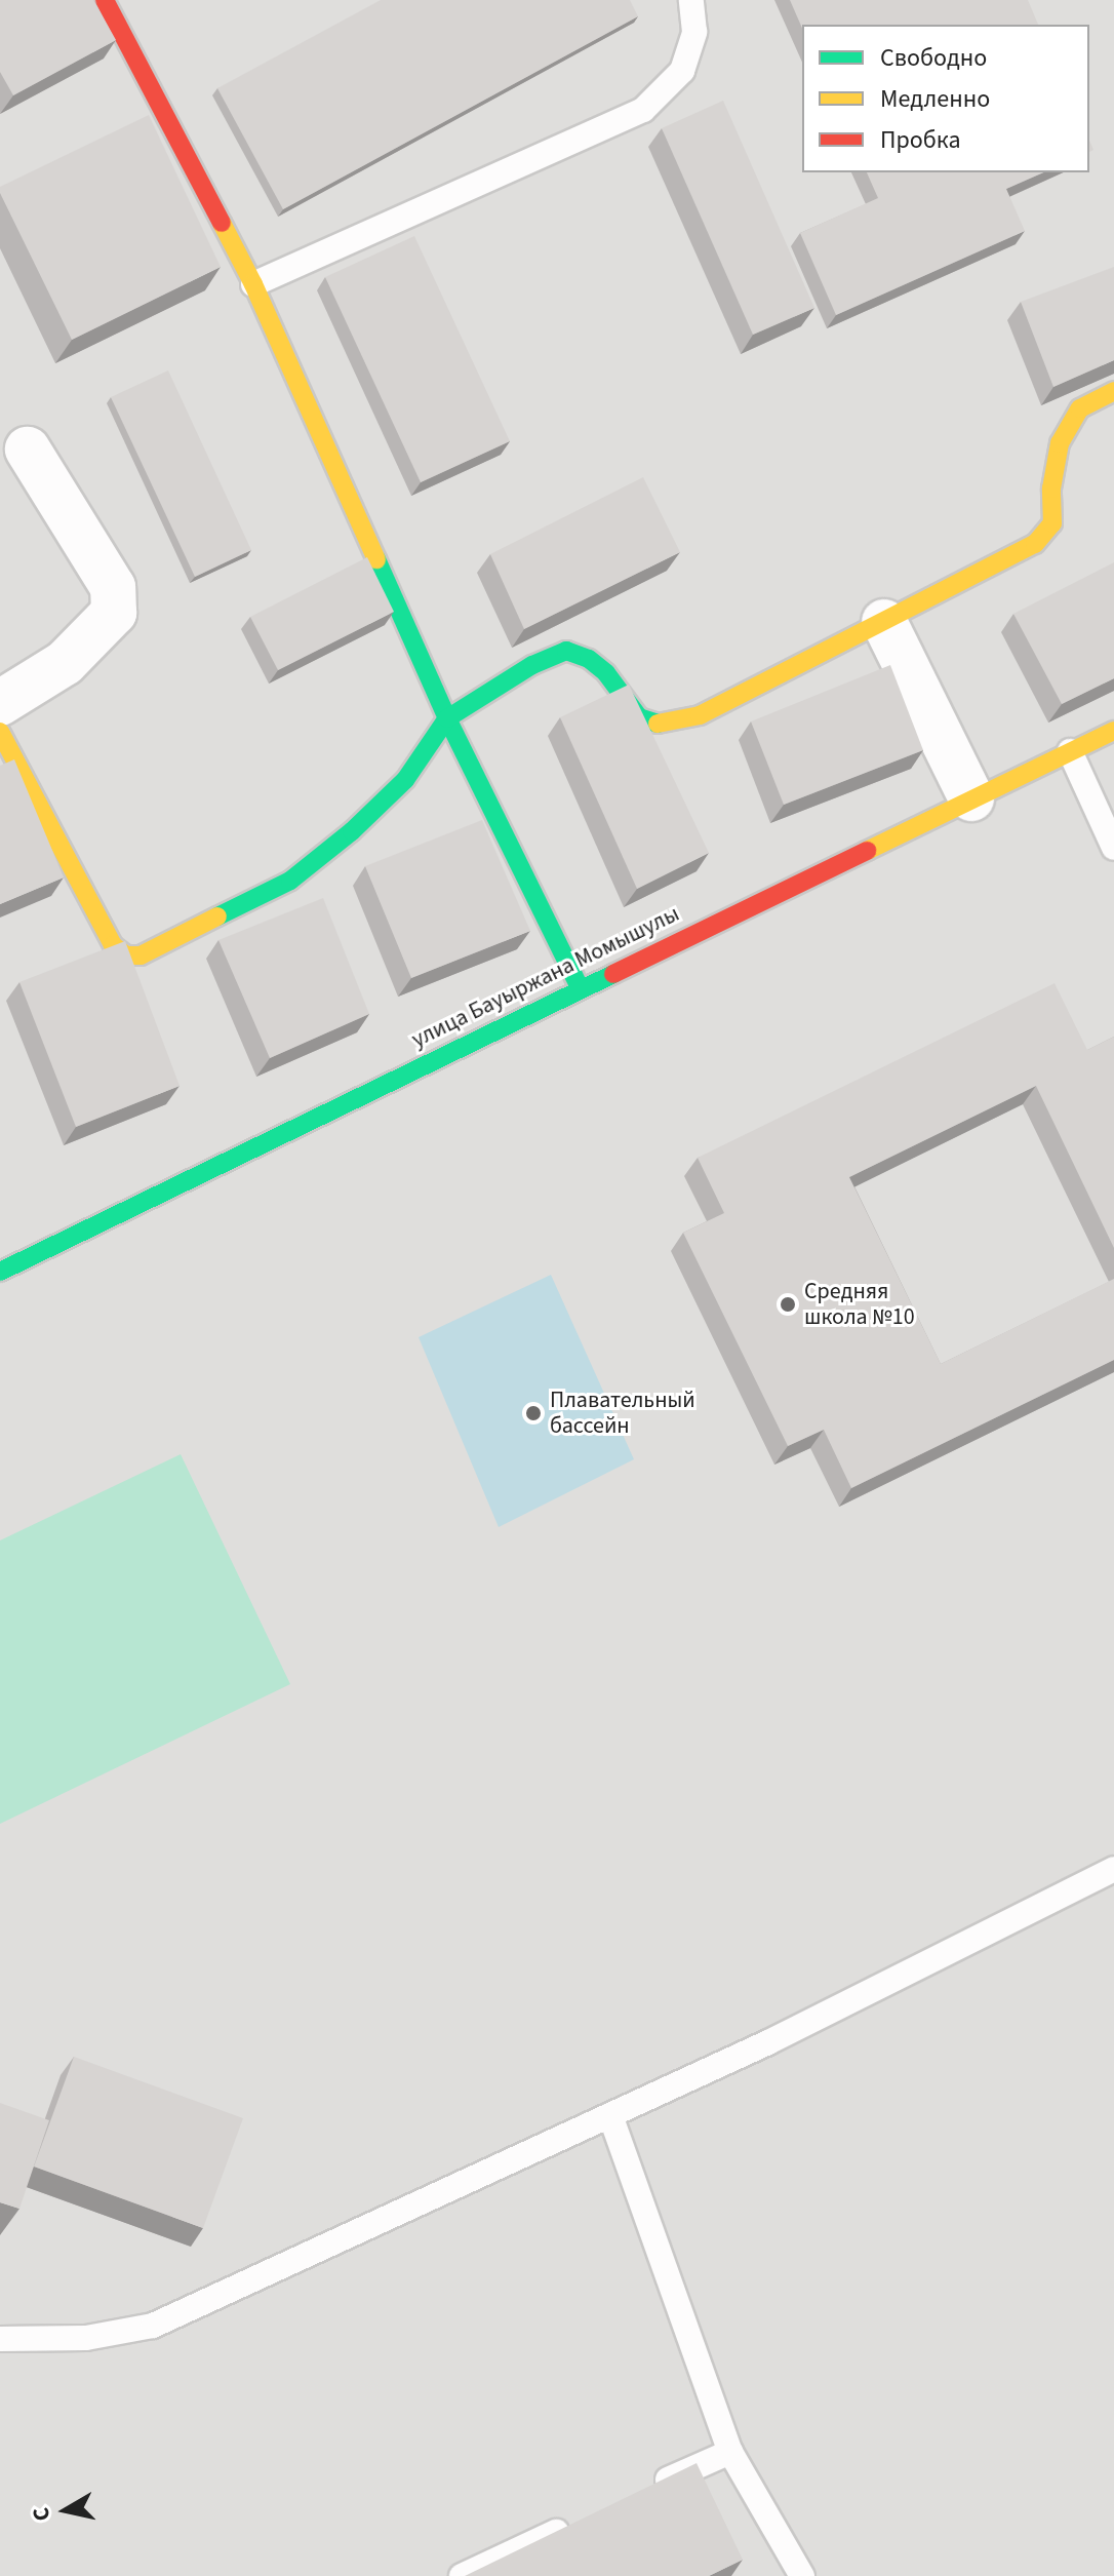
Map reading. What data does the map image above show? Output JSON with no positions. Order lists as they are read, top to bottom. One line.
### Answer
{"streets":{"street":["улица Бауыржана Момышулы"]},"places":["Средняя школа №10","Плавательный бассейн"],"legend":["Свободно","Медленно","Пробка"],"north":"left"}
